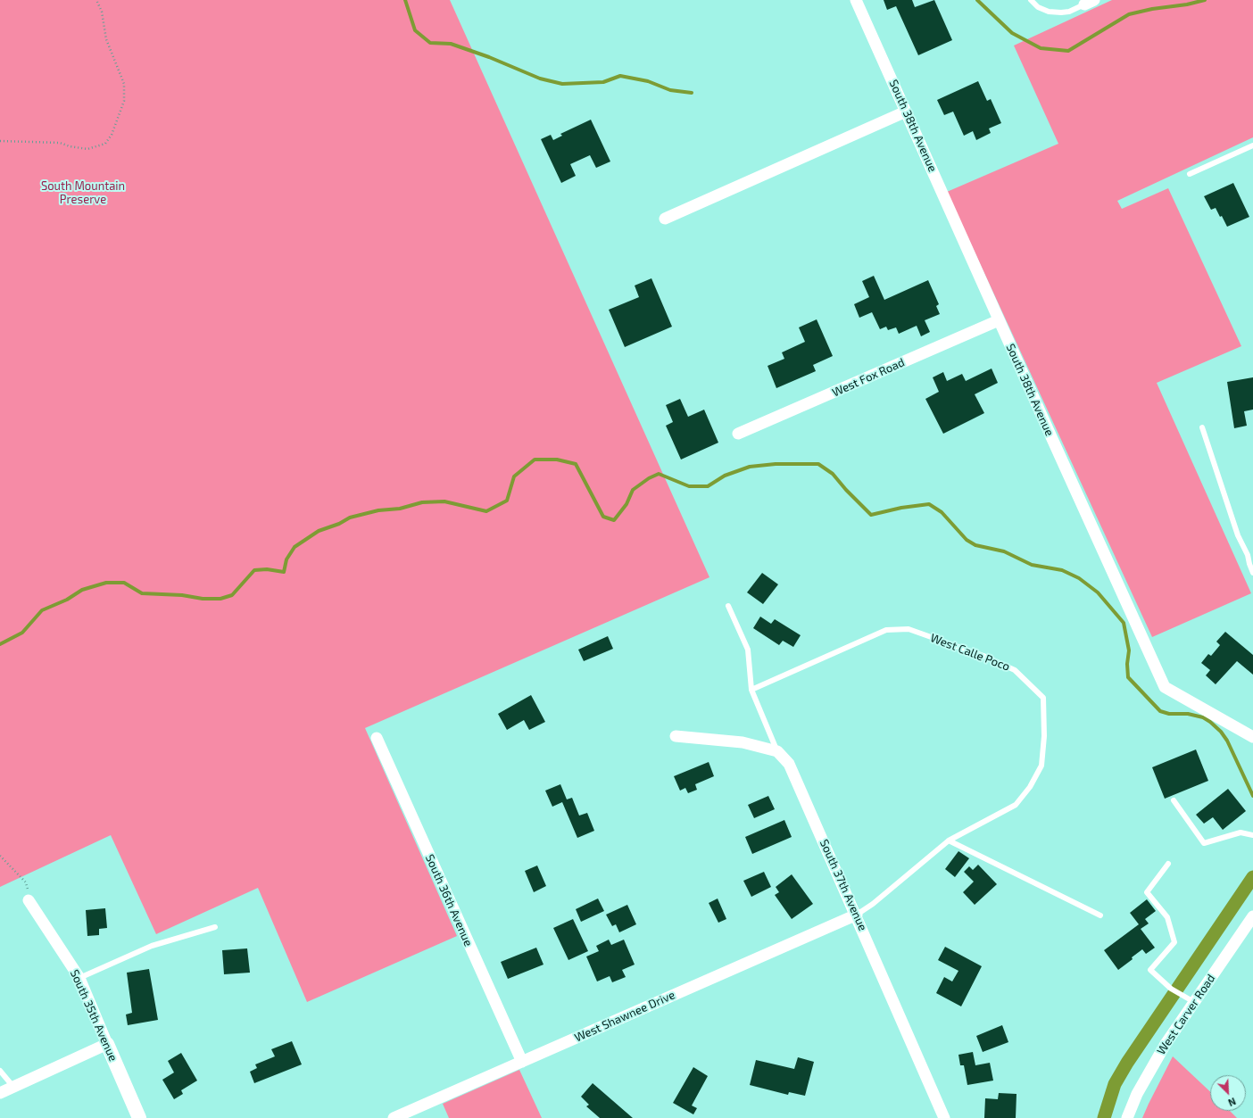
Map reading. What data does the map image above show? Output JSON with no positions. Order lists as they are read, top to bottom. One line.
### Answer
{"streets":{"street":["South 38th Avenue","West Fox Road","South 37th Avenue","South 36th Avenue","West Carver Road","South 35th Avenue","West Shawnee Drive"],"lane":["West Calle Poco"]},"crossings":[["South 38th Avenue","West Fox Road"],["West Calle Poco","South 37th Avenue"],["West Calle Poco","West Shawnee Drive"],["South 37th Avenue","West Shawnee Drive"],["South 36th Avenue","West Shawnee Drive"]],"parks":["South Mountain Preserve"],"north":"bottom right"}
